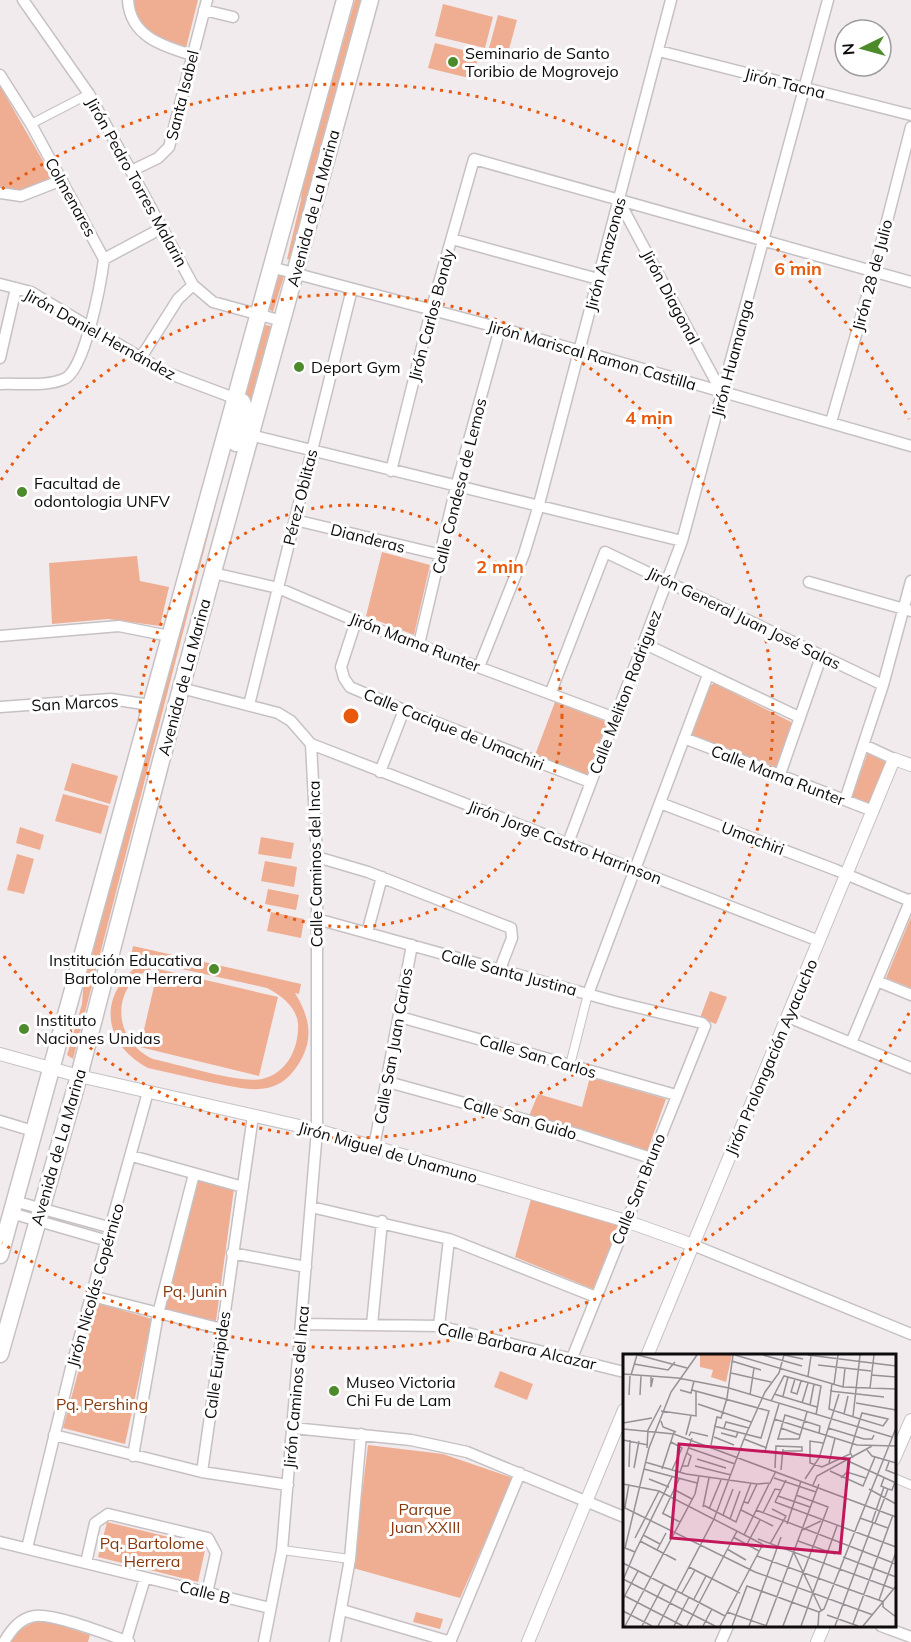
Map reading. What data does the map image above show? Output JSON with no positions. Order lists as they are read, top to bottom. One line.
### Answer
{"streets":{"main road":["Avenida de La Marina"],"street":["Jirón Tacna","Santa Isabel","Jirón Pedro Torres Malarin","Colmenares","Jirón Amazonas","Jirón 28 de Julio","Jirón Diagonal","Jirón Carlos Bondy","Jirón Daniel Hernández","Jirón Mariscal Ramon Castilla","Jirón Huamanga","Calle Condesa de Lemos","Pérez Oblitas","Dianderas","Jirón General Juan José Salas","Jirón Mama Runter","Calle Meliton Rodriguez","San Marcos","Calle Cacique de Umachiri","Calle Mama Runter","Umachiri","Jirón Jorge Castro Harrinson","Calle Caminos del Inca","Calle Santa Justina","Calle San Juan Carlos","Calle San Carlos","Jirón Prolongación Ayacucho","Calle San Guido","Jirón Miguel de Unamuno","Calle San Bruno","Jirón Nicolás Copérnico","Calle Barbara Alcazar","Calle Euripides","Jirón Caminos del Inca","Calle B"]},"crossings":[["Jirón Tacna","Jirón Amazonas"],["Jirón Tacna","Jirón Huamanga"],["Santa Isabel","Jirón Pedro Torres Malarin"],["Jirón Pedro Torres Malarin","Avenida de La Marina"],["Avenida de La Marina","Jirón Daniel Hernández"],["Avenida de La Marina","Jirón Mariscal Ramon Castilla"],["Avenida de La Marina","Jirón Mama Runter"],["Avenida de La Marina","San Marcos"],["Avenida de La Marina","Jirón Miguel de Unamuno"],["Jirón Amazonas","Jirón Diagonal"],["Jirón Amazonas","Jirón Carlos Bondy"],["Jirón Amazonas","Jirón Mariscal Ramon Castilla"],["Jirón Amazonas","Jirón Mama Runter"],["Jirón 28 de Julio","Jirón Mariscal Ramon Castilla"],["Jirón Diagonal","Jirón Carlos Bondy"],["Jirón Diagonal","Jirón Mariscal Ramon Castilla"],["Jirón Diagonal","Jirón Huamanga"],["Jirón Carlos Bondy","Jirón Mariscal Ramon Castilla"],["Jirón Mariscal Ramon Castilla","Jirón Huamanga"],["Jirón Mariscal Ramon Castilla","Calle Condesa de Lemos"],["Jirón Mariscal Ramon Castilla","Pérez Oblitas"],["Jirón Huamanga","Calle Meliton Rodriguez"],["Calle Condesa de Lemos","Dianderas"],["Calle Condesa de Lemos","Jirón Mama Runter"],["Pérez Oblitas","Dianderas"],["Pérez Oblitas","Jirón Mama Runter"],["Jirón General Juan José Salas","Jirón Mama Runter"],["Jirón General Juan José Salas","Calle Meliton Rodriguez"],["Jirón Mama Runter","Calle Meliton Rodriguez"],["Jirón Mama Runter","Calle Cacique de Umachiri"],["Calle Meliton Rodriguez","Calle Cacique de Umachiri"],["Calle Meliton Rodriguez","Jirón Jorge Castro Harrinson"],["Calle Mama Runter","Jirón Prolongación Ayacucho"],["Umachiri","Jirón Prolongación Ayacucho"],["Jirón Jorge Castro Harrinson","Calle Caminos del Inca"],["Jirón Jorge Castro Harrinson","Jirón Prolongación Ayacucho"],["Calle Caminos del Inca","Calle Santa Justina"],["Calle Caminos del Inca","Jirón Miguel de Unamuno"],["Calle Caminos del Inca","Jirón Caminos del Inca"],["Calle Santa Justina","Calle San Juan Carlos"],["Calle Santa Justina","Calle San Bruno"],["Calle San Juan Carlos","Calle San Carlos"],["Calle San Juan Carlos","Calle San Guido"],["Calle San Juan Carlos","Jirón Miguel de Unamuno"],["Calle San Carlos","Calle San Bruno"],["Jirón Prolongación Ayacucho","Jirón Miguel de Unamuno"],["Calle San Guido","Calle San Bruno"],["Jirón Miguel de Unamuno","Calle San Bruno"],["Jirón Miguel de Unamuno","Jirón Nicolás Copérnico"],["Jirón Miguel de Unamuno","Calle Euripides"],["Jirón Miguel de Unamuno","Jirón Caminos del Inca"],["Calle San Bruno","Calle Barbara Alcazar"],["Jirón Nicolás Copérnico","Calle B"],["Calle Barbara Alcazar","Jirón Caminos del Inca"],["Jirón Caminos del Inca","Calle B"]],"parks":["Pq. Junin","Pq. Pershing","Parque Juan XXIII","Pq. Bartolome Herrera"],"places":["Seminario de Santo Toribio de Mogrovejo","Deport Gym","Facultad de odontologia UNFV","Institución Educativa Bartolome Herrera","Instituto Naciones Unidas","Museo Victoria Chi Fu de Lam"],"north":"left","rings":["6 min","4 min","2 min"]}
